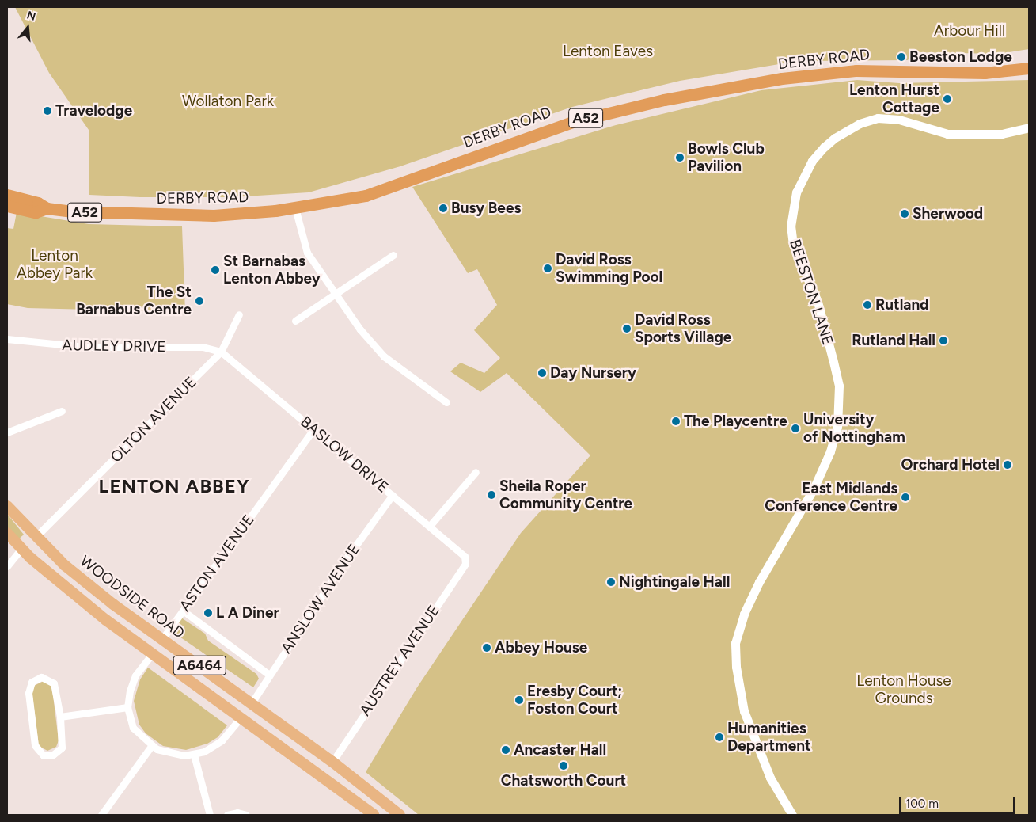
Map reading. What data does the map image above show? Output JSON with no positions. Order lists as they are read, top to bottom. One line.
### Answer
{"streets":{"highway":["DERBY ROAD","A52"],"main road":["WOODSIDE ROAD","A6464"],"street":["BEESTON LANE","AUDLEY DRIVE","OLTON AVENUE","BASLOW DRIVE","ASTON AVENUE","ANSLOW AVENUE","AUSTREY AVENUE"]},"crossings":[["AUDLEY DRIVE","OLTON AVENUE"],["AUDLEY DRIVE","BASLOW DRIVE"],["OLTON AVENUE","BASLOW DRIVE"],["OLTON AVENUE","WOODSIDE ROAD"],["BASLOW DRIVE","ASTON AVENUE"],["BASLOW DRIVE","ANSLOW AVENUE"],["BASLOW DRIVE","AUSTREY AVENUE"],["ASTON AVENUE","WOODSIDE ROAD"],["WOODSIDE ROAD","ANSLOW AVENUE"],["WOODSIDE ROAD","AUSTREY AVENUE"]],"districts":["LENTON ABBEY"],"parks":["Arbour Hill","Lenton Eaves","Wollaton Park","Lenton Abbey Park","Lenton House Grounds"],"places":["Beeston Lodge","Lenton Hurst Cottage","Travelodge","Bowls Club Pavilion","Busy Bees","Sherwood","David Ross Swimming Pool","St Barnabas Lenton Abbey","The St Barnabus Centre","Rutland","David Ross Sports Village","Rutland Hall","Day Nursery","The Playcentre","University of Nottingham","Orchard Hotel","Sheila Roper Community Centre","East Midlands Conference Centre","Nightingale Hall","L A Diner","Abbey House","Eresby Court; Foston Court","Humanities Department","Ancaster Hall","Chatsworth Court"],"scale_bar":"100 m","north":"top"}
